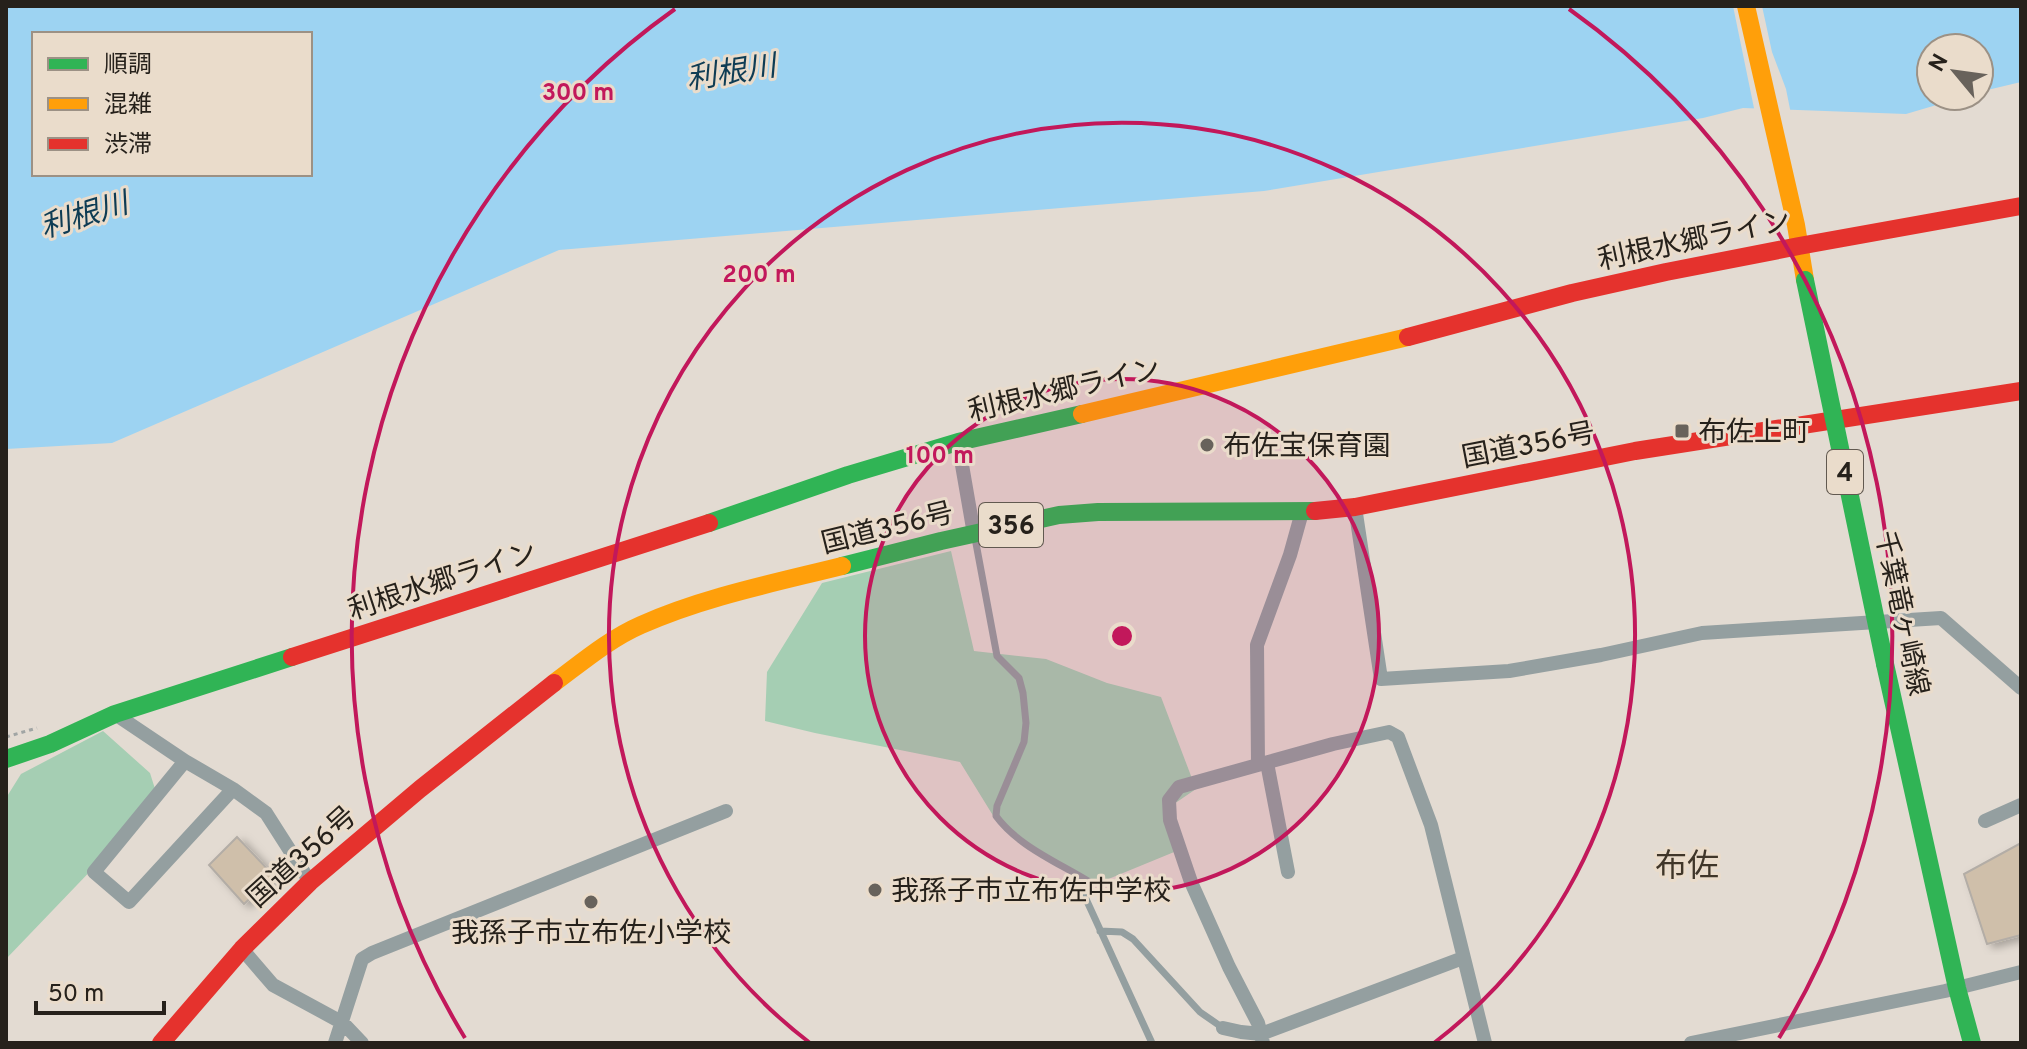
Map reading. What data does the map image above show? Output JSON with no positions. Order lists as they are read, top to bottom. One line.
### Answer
{"streets":{"main road":["利根水郷ライン","国道356号","4","356","千葉竜ヶ崎線"]},"crossings":[["利根水郷ライン","千葉竜ヶ崎線"]],"districts":["布佐"],"water":["利根川"],"places":{"transit":["布佐上町"],"other":["布佐宝保育園","我孫子市立布佐中学校","我孫子市立布佐小学校"]},"legend":["順調","混雑","渋滞"],"scale_bar":"50 m","north":"top left","rings":["300 m","200 m","100 m"]}
